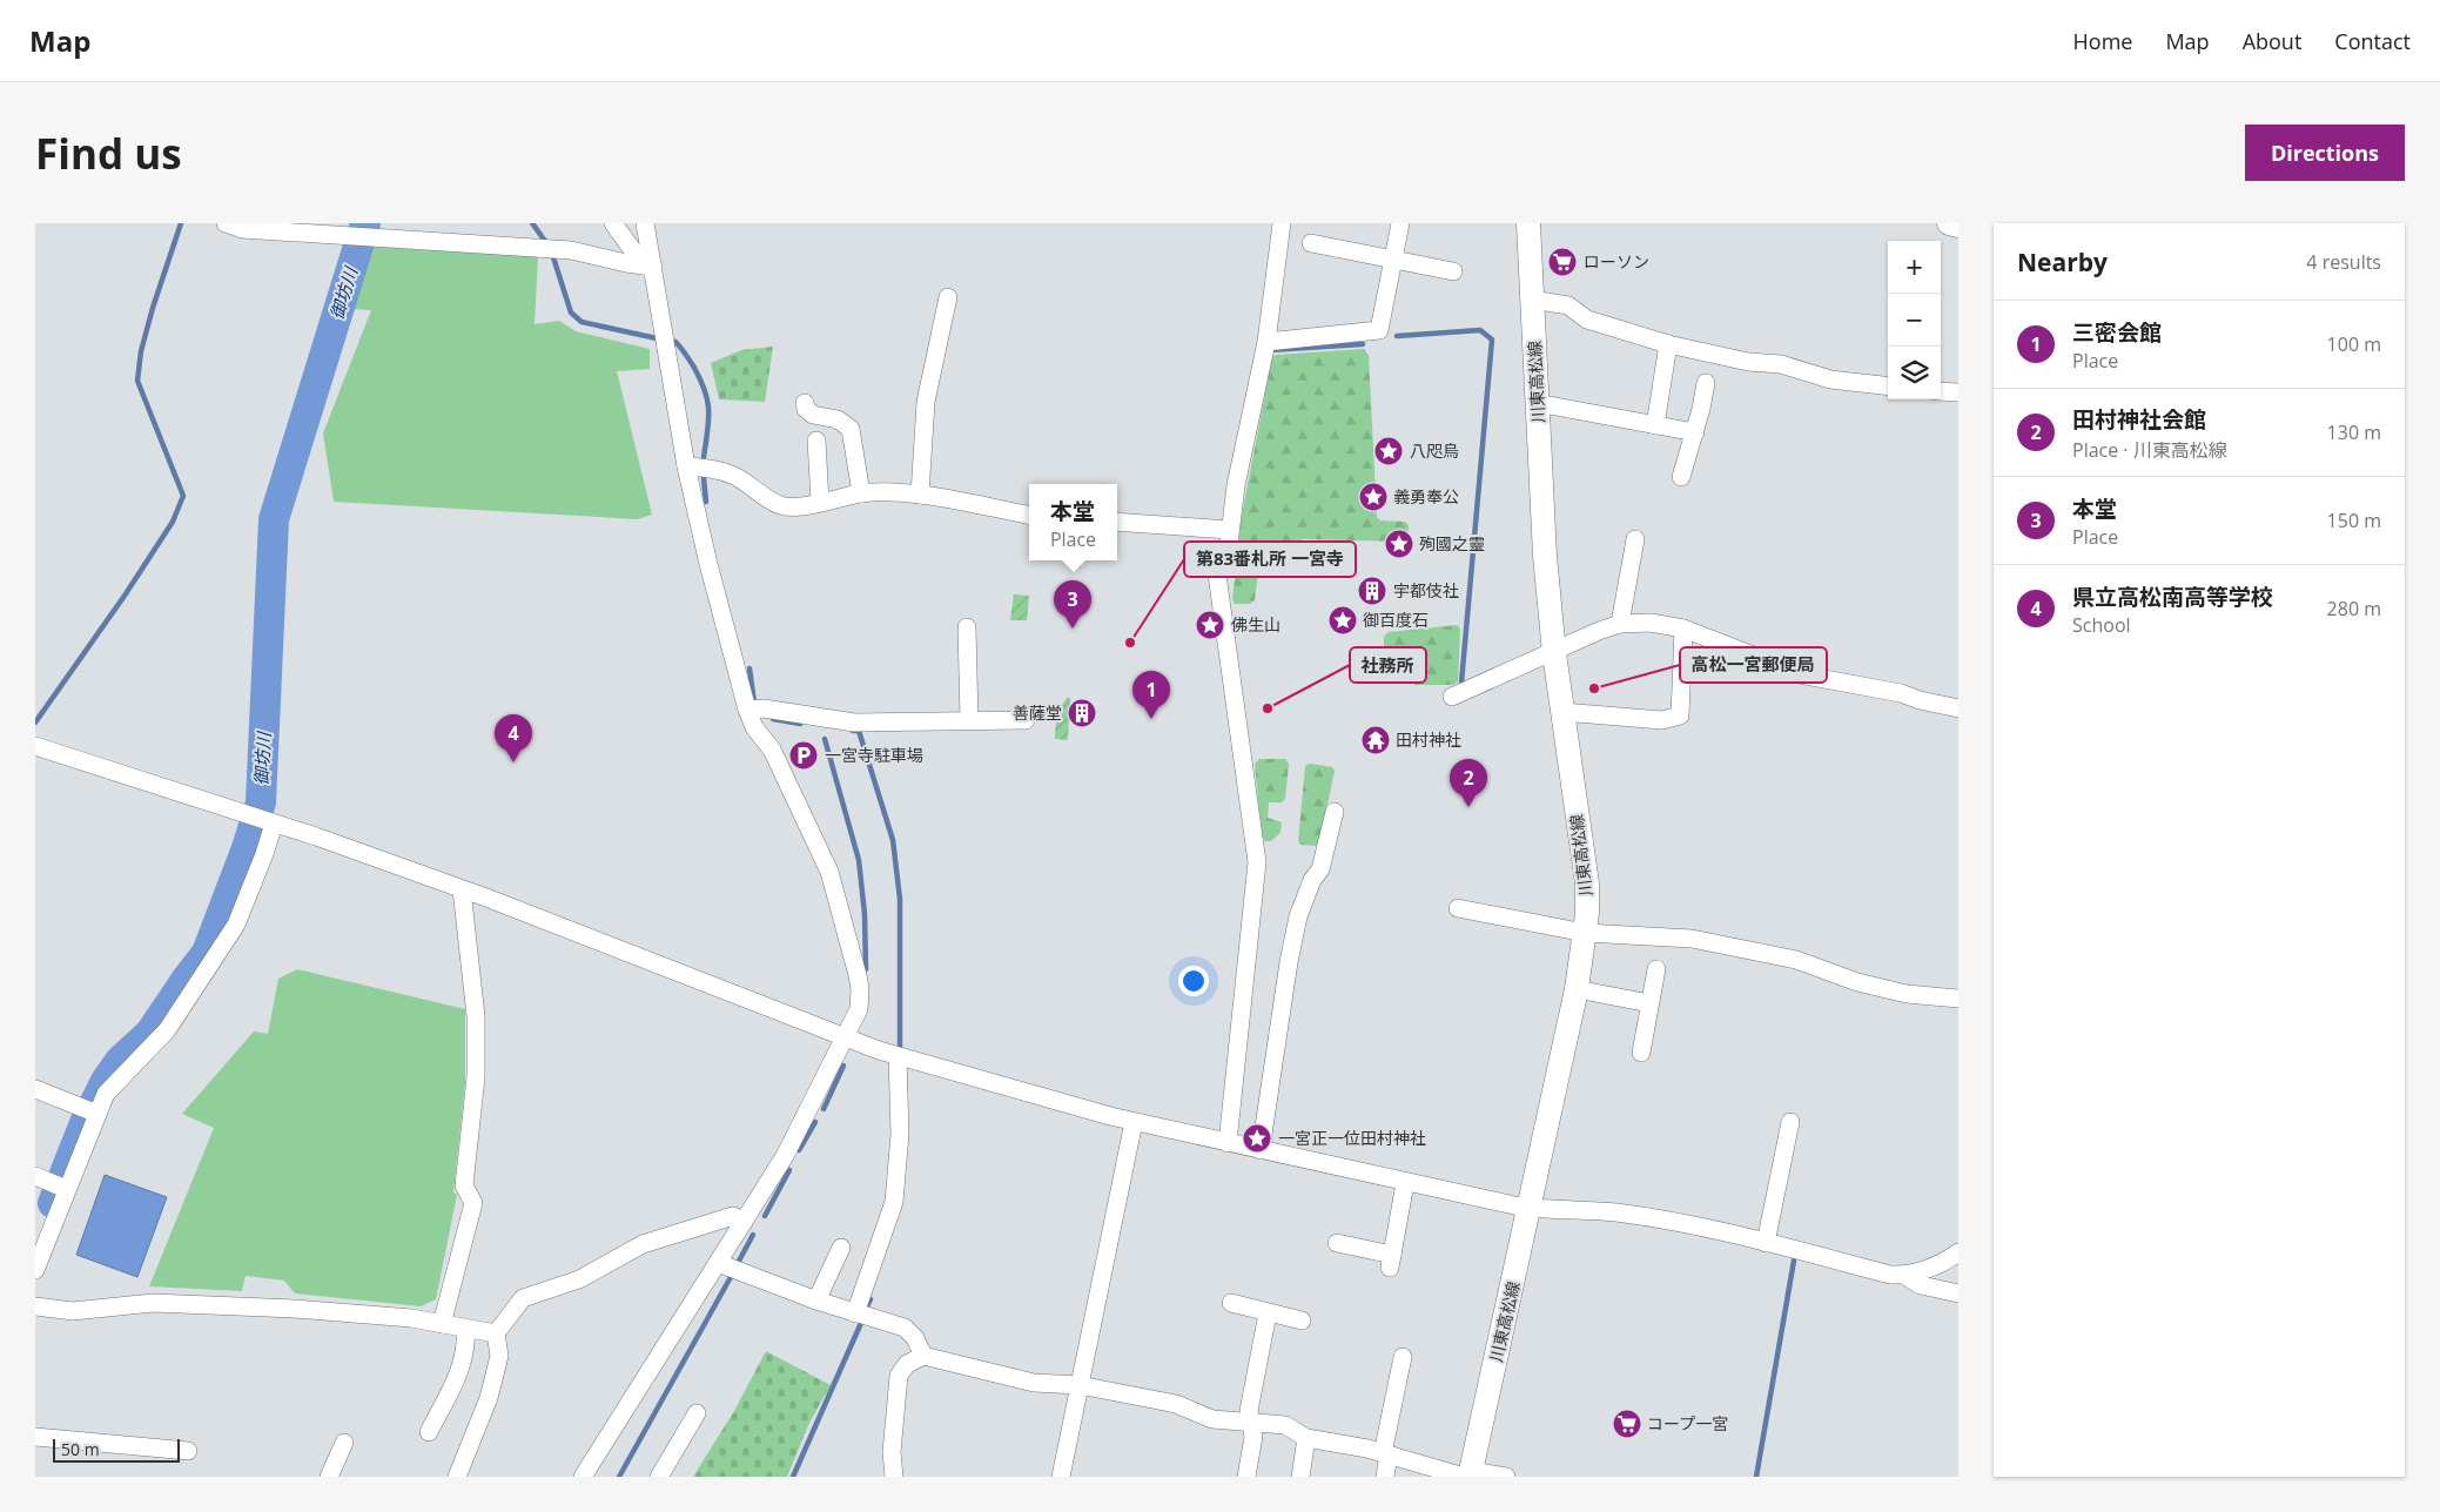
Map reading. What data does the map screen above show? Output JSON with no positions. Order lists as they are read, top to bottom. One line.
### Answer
{"streets":{"main road":["川東高松線"]},"water":["御坊川"],"places":{"supermarket":["ローソン","コープ一宮"],"place":["八咫烏","義勇奉公","殉國之靈","御百度石","佛生山","一宮正一位田村神社"],"building":["宇都伎社","善薩堂"],"other":["第83番札所 一宮寺","高松一宮郵便局","社務所"],"temple":["田村神社"],"parking":["一宮寺駐車場"]},"scale_bar":"50 m","page":{"header":"Map","nav":["Home","Map","About","Contact"],"buttons":"Directions","title":"Find us","heading":["Nearby","4 results"],"map_buttons":["+","−"],"list":[{"mark":"1","name":"三密会館","note":"Place","value":"100 m"},{"mark":"2","name":"田村神社会館","note":"Place · 川東高松線","value":"130 m"},{"mark":"3","name":"本堂","note":"Place","value":"150 m"},{"mark":"4","name":"県立高松南高等学校","note":"School","value":"280 m"}],"popup":["本堂","Place"],"pins":["3","1","4","2"],"scale":"50 m"}}
